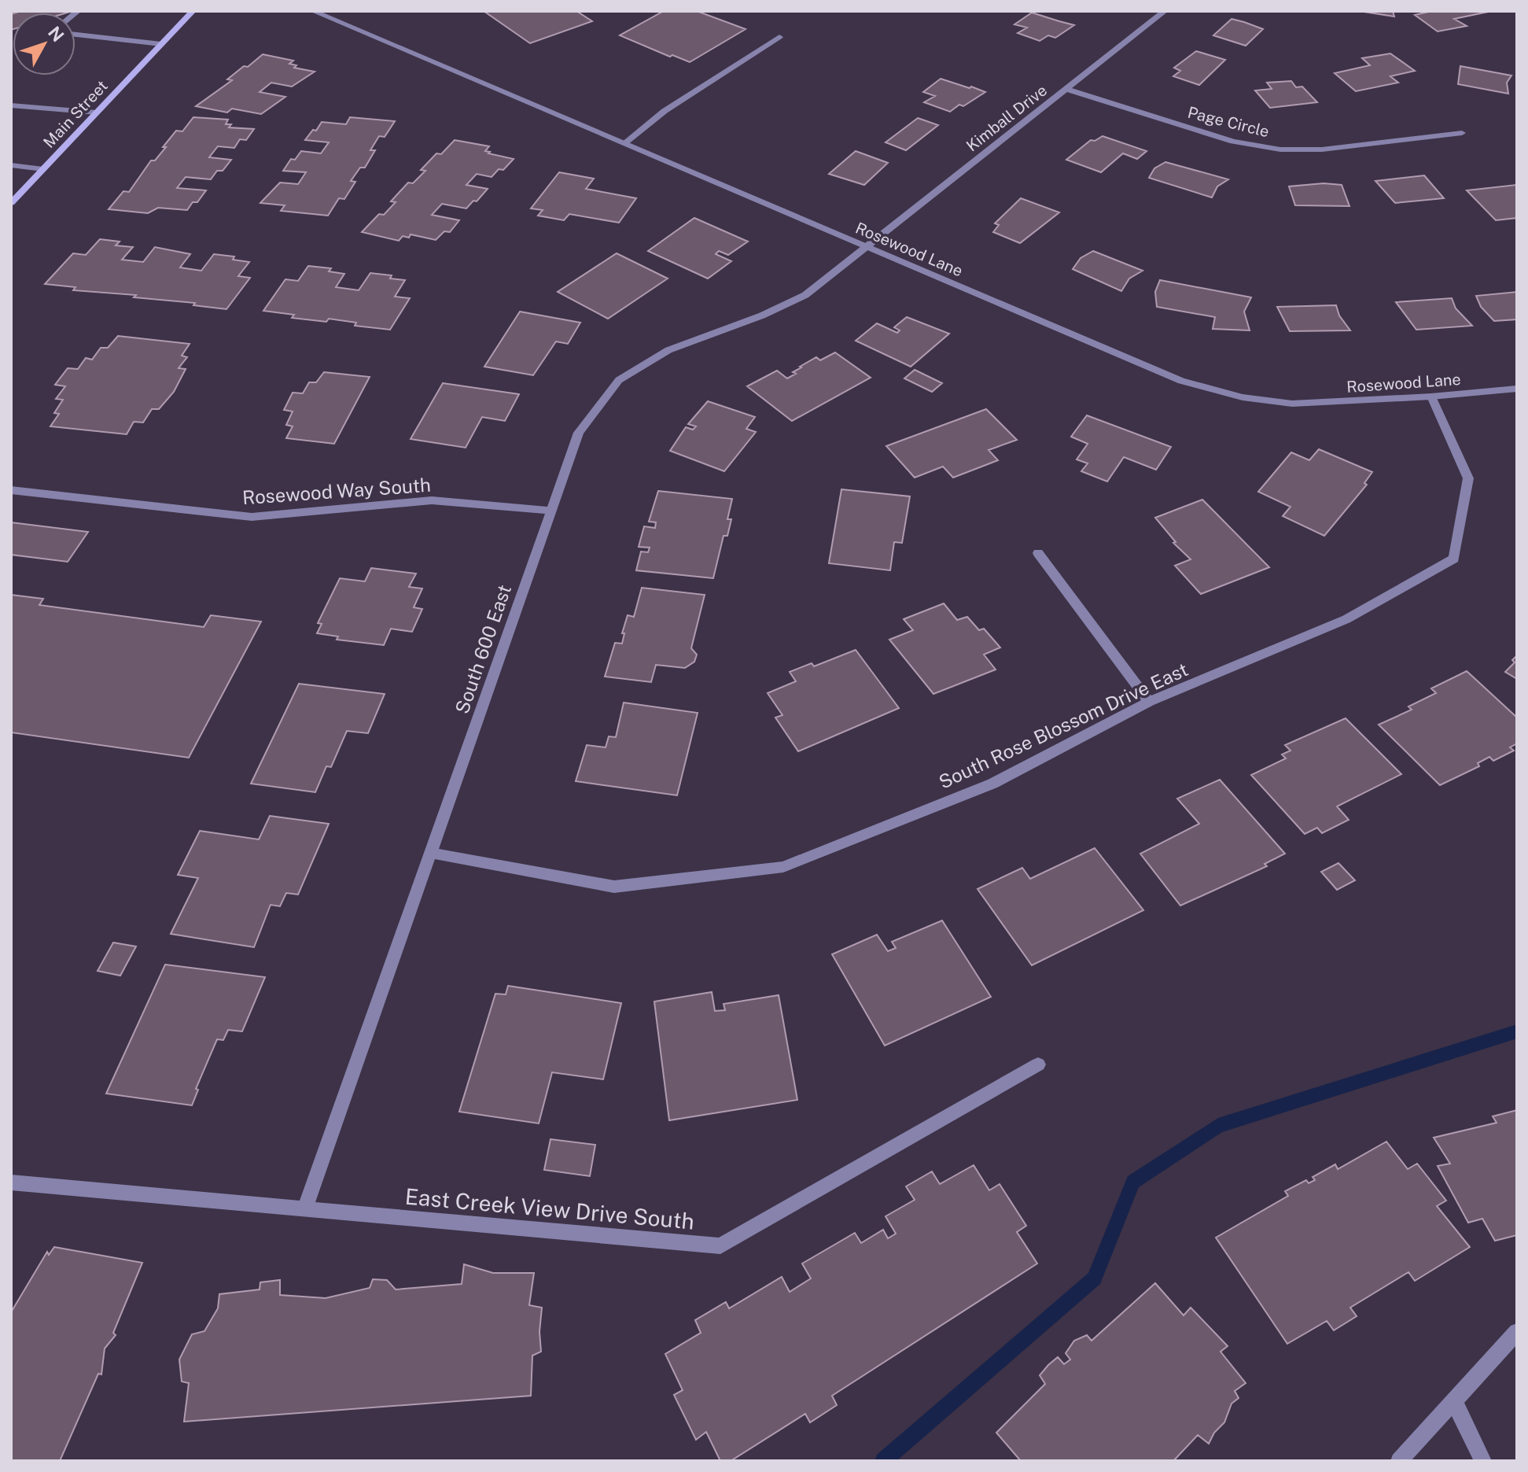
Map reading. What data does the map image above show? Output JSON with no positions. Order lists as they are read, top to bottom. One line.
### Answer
{"streets":{"main road":["Main Street"],"street":["Kimball Drive","Page Circle","Rosewood Lane","Rosewood Way South","South 600 East","South Rose Blossom Drive East","East Creek View Drive South"]},"crossings":[["Kimball Drive","Page Circle"],["Kimball Drive","Rosewood Lane"],["Kimball Drive","South 600 East"],["Rosewood Lane","South 600 East"],["Rosewood Lane","South Rose Blossom Drive East"],["Rosewood Way South","South 600 East"],["South 600 East","South Rose Blossom Drive East"],["South 600 East","East Creek View Drive South"]],"north":"top right"}
